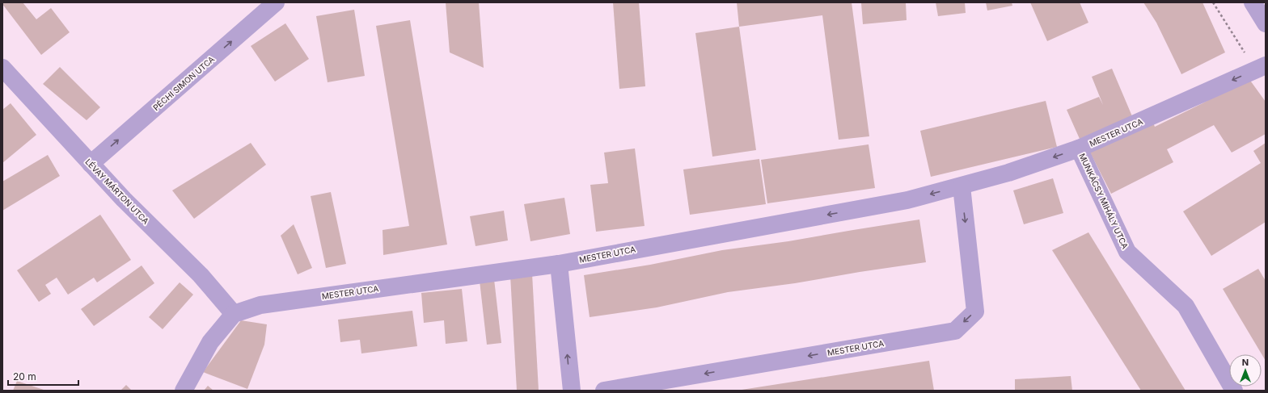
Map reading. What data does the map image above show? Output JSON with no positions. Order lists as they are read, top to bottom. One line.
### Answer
{"streets":{"street":["PÉCHI SIMON UTCA","MESTER UTCA","LÉVAY MÁRTON UTCA","MUNKÁCSY MIHÁLY UTCA"]},"crossings":[["PÉCHI SIMON UTCA","LÉVAY MÁRTON UTCA"],["MESTER UTCA","LÉVAY MÁRTON UTCA"],["MESTER UTCA","MUNKÁCSY MIHÁLY UTCA"]],"one_way":["PÉCHI SIMON UTCA","MESTER UTCA"],"scale_bar":"20 m","north":"top"}
